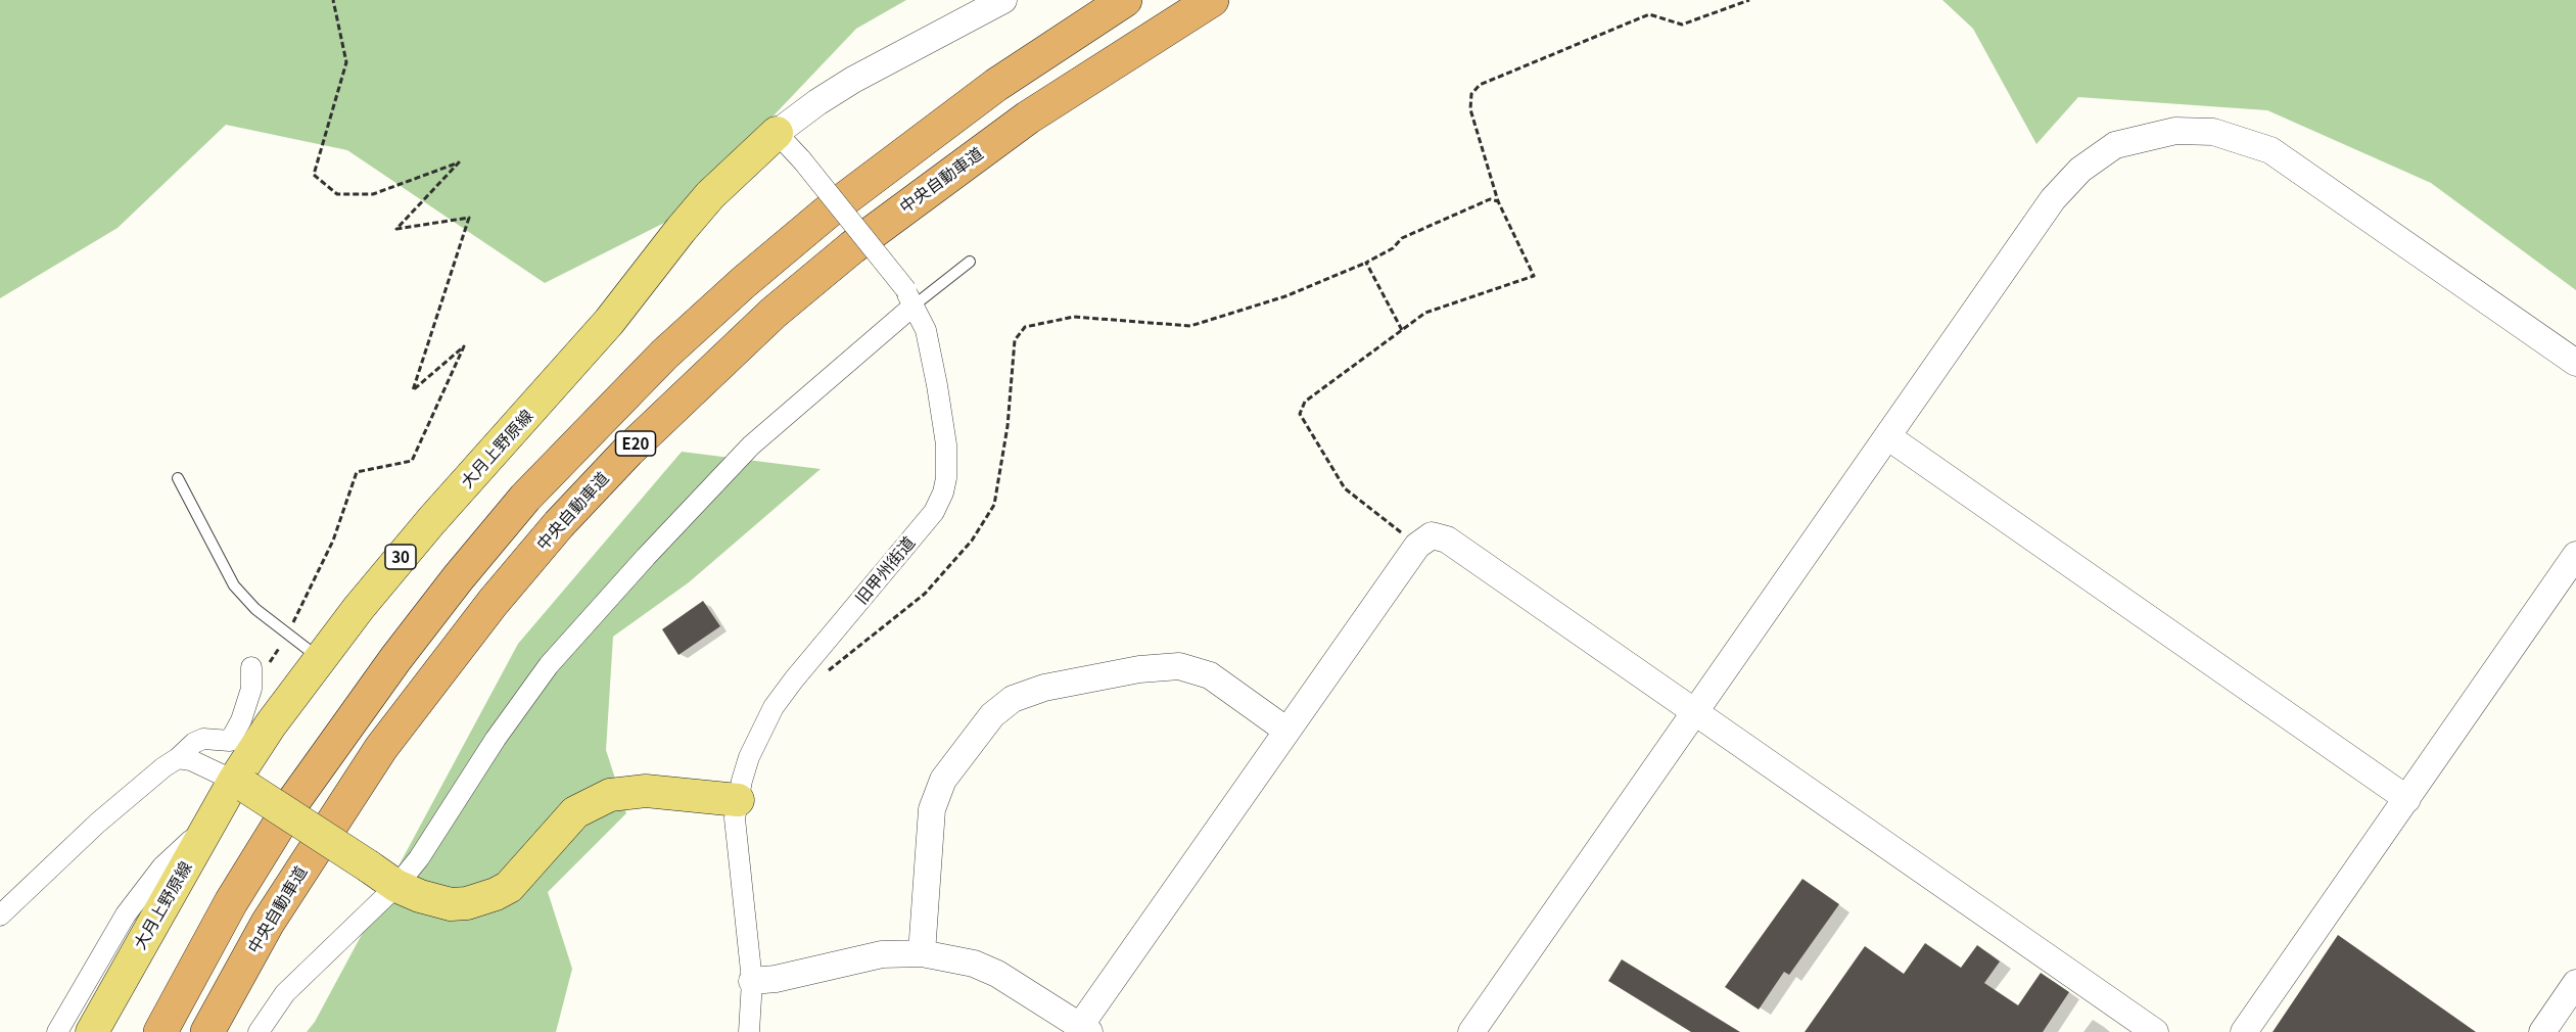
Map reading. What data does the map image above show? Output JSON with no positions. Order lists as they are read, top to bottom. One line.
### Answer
{"streets":{"highway":["中央自動車道","E20"],"main road":["大月上野原線","30"],"street":["旧甲州街道"]},"crossings":[["大月上野原線","旧甲州街道"]]}
